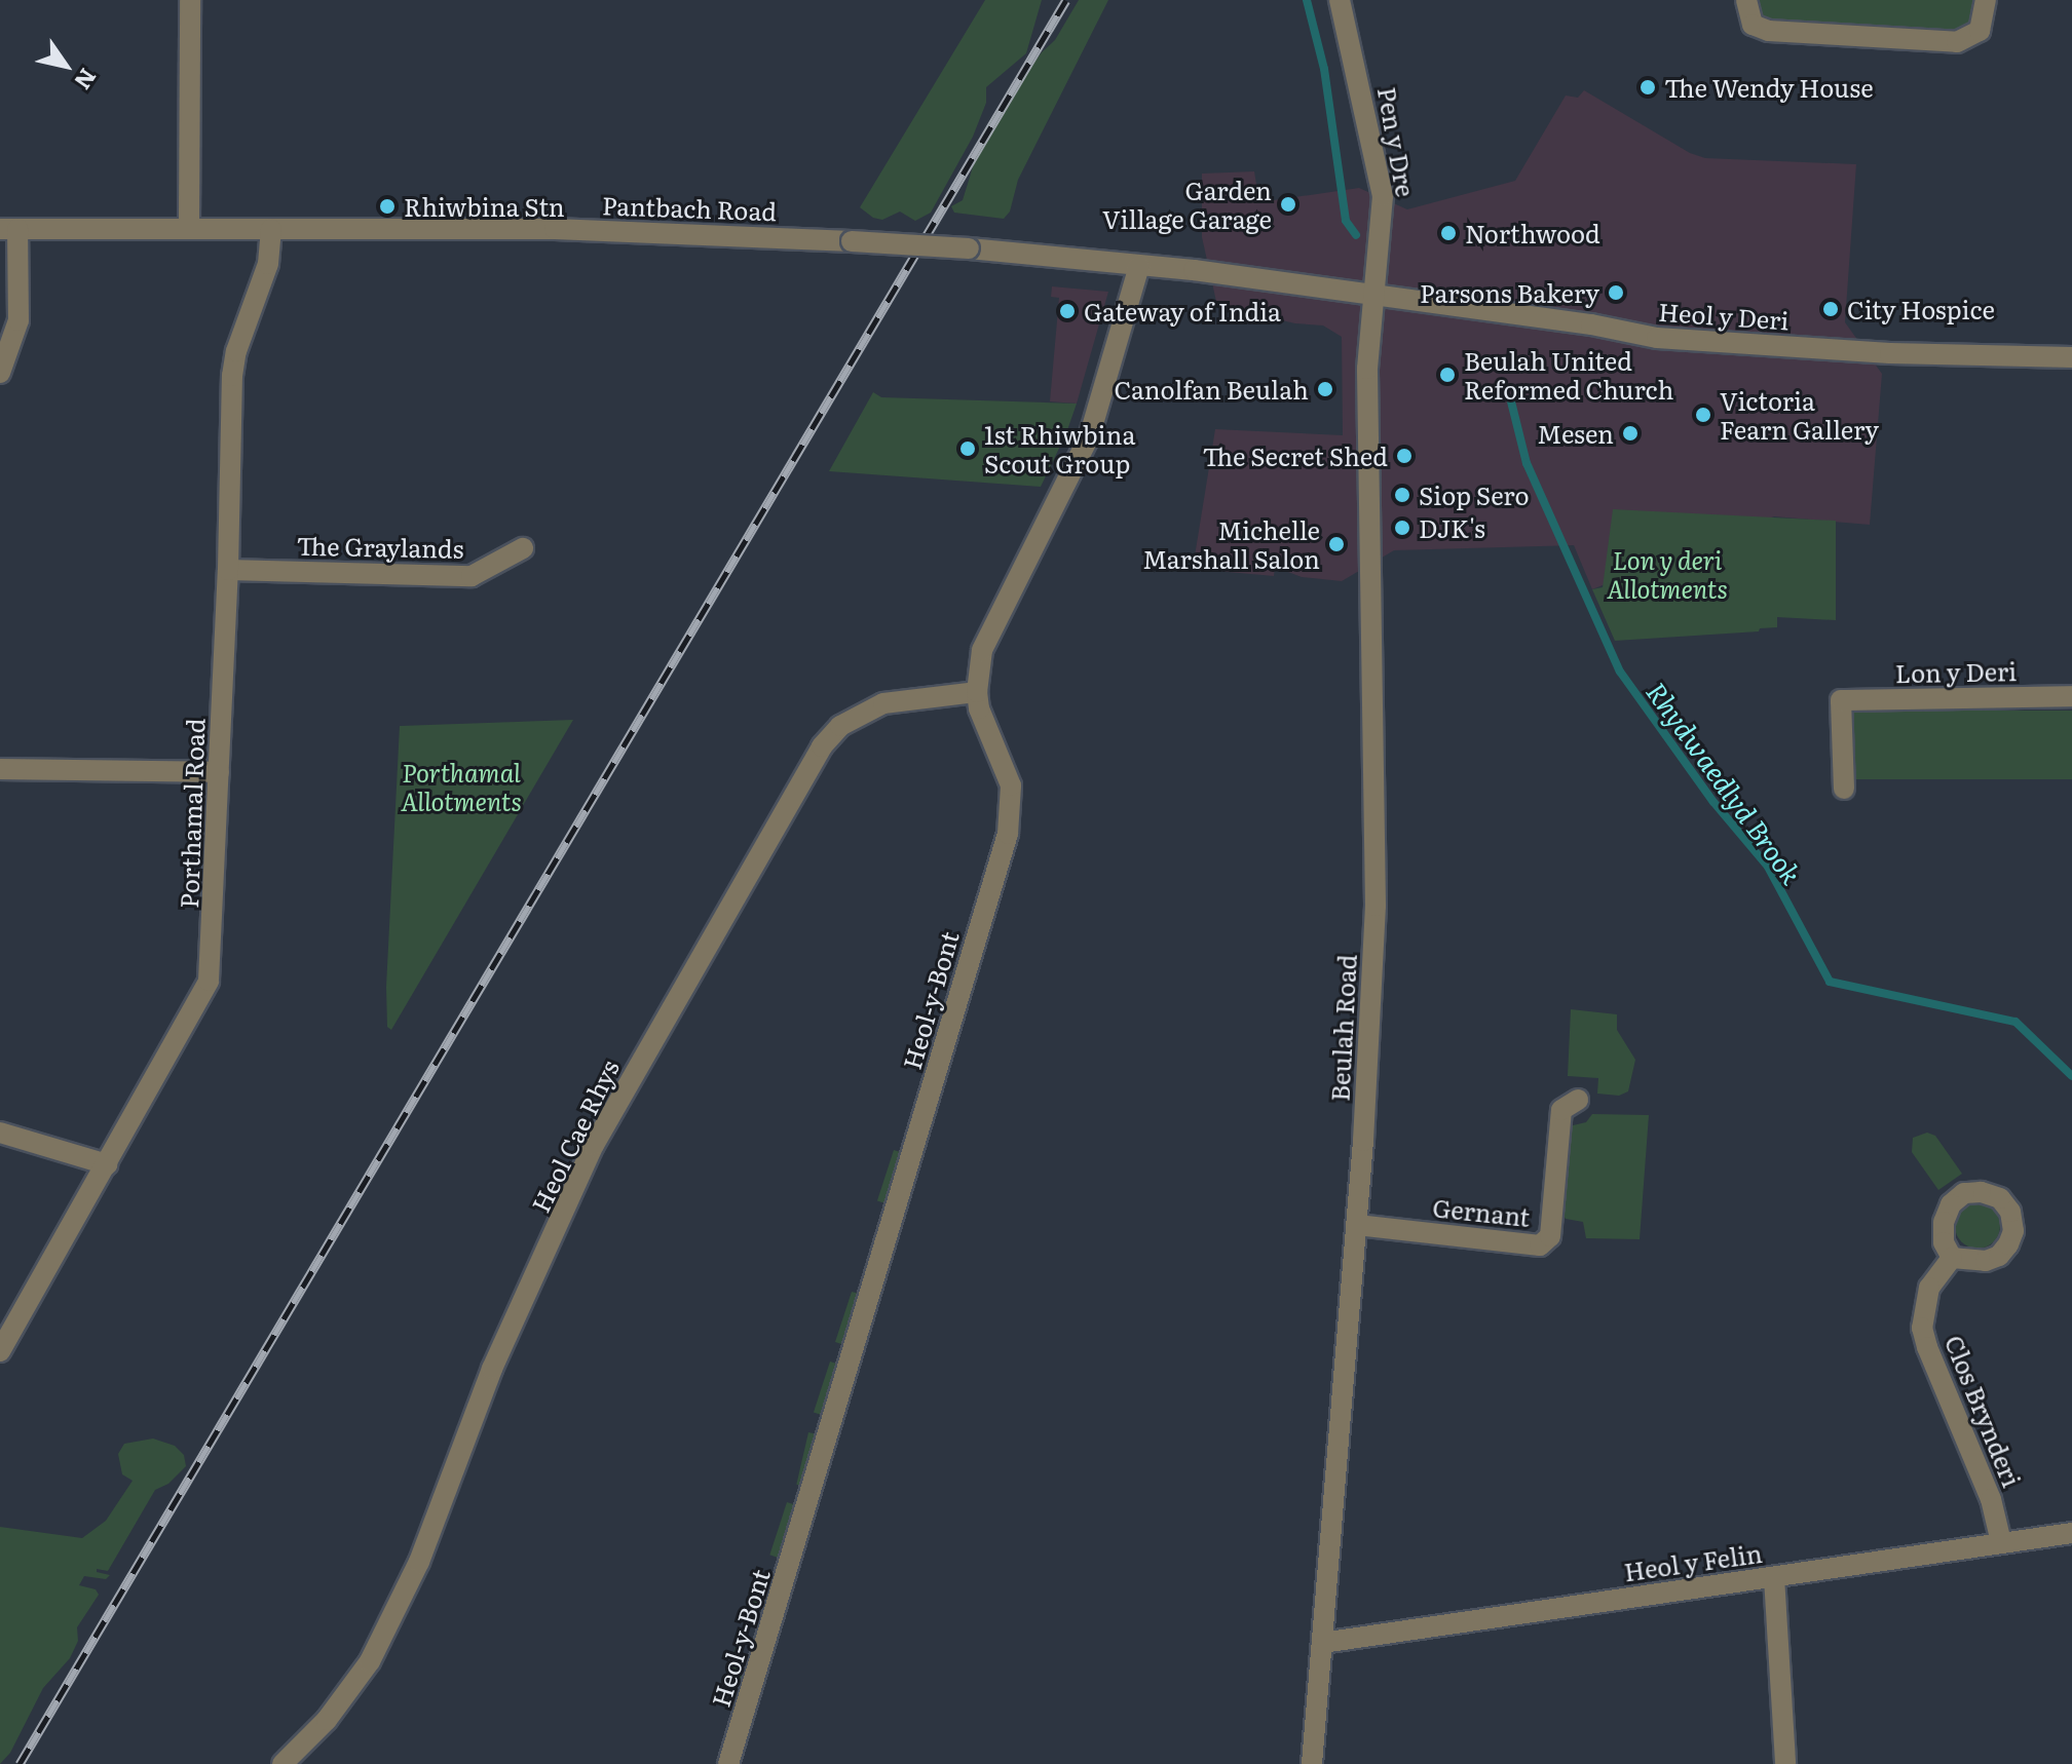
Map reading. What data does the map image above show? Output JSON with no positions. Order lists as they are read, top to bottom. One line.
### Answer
{"streets":{"street":["Pen y Dre","Pantbach Road","Heol y Deri","The Graylands","Lon y Deri","Porthamal Road","Heol-y-Bont","Beulah Road","Heol Cae Rhys","Gernant","Clos Brynderi","Heol y Felin"]},"crossings":[["Pen y Dre","Pantbach Road"],["Pen y Dre","Heol y Deri"],["Pen y Dre","Beulah Road"],["Pantbach Road","Heol y Deri"],["Pantbach Road","Porthamal Road"],["Pantbach Road","Heol-y-Bont"],["Pantbach Road","Beulah Road"],["Heol y Deri","Beulah Road"],["The Graylands","Porthamal Road"],["Heol-y-Bont","Heol Cae Rhys"],["Beulah Road","Gernant"],["Beulah Road","Heol y Felin"],["Clos Brynderi","Heol y Felin"]],"water":["Rhydwaedlyd Brook"],"parks":["Lon y deri Allotments","Porthamal Allotments"],"places":["The Wendy House","Garden Village Garage","Rhiwbina Stn","Northwood","Parsons Bakery","City Hospice","Gateway of India","Beulah United Reformed Church","Canolfan Beulah","Victoria Fearn Gallery","Mesen","1st Rhiwbina Scout Group","The Secret Shed","Siop Sero","DJK's","Michelle Marshall Salon"],"north":"bottom right"}
